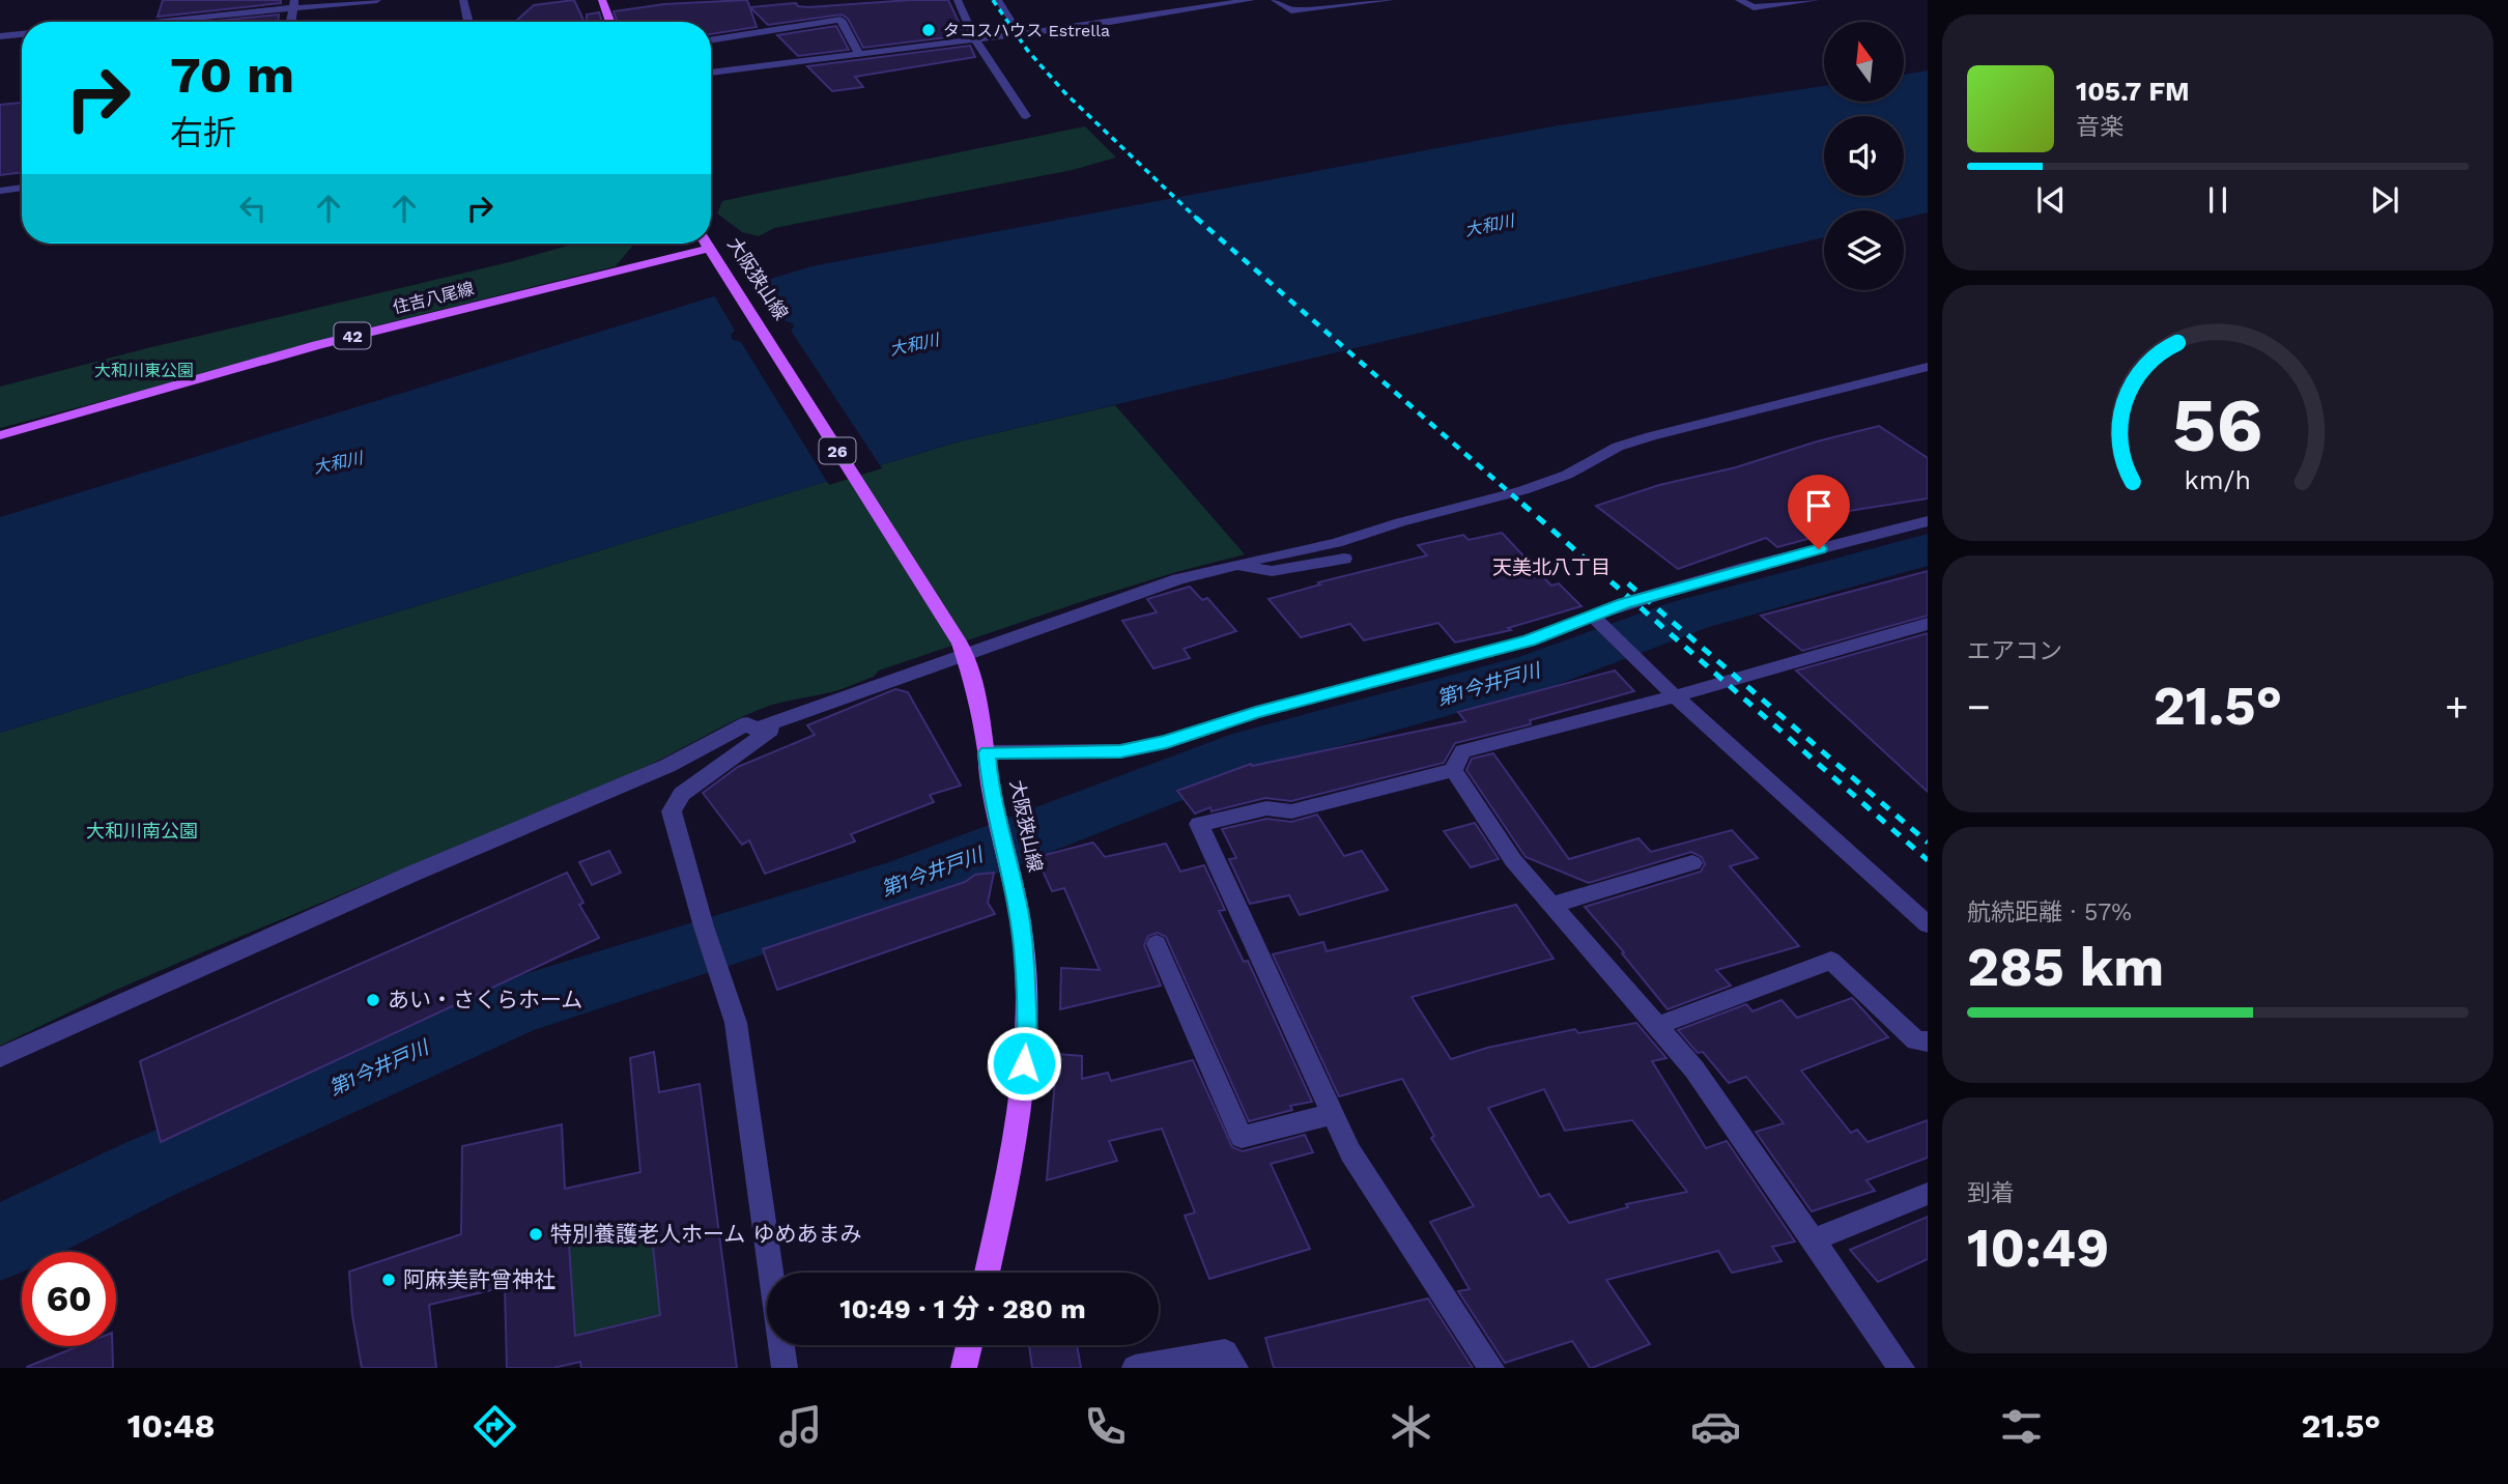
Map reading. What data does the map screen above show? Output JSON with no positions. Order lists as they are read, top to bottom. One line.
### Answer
{"streets":{"main road":["大阪狭山線","住吉八尾線","42","26"]},"crossings":[["大阪狭山線","住吉八尾線"]],"districts":["天美北八丁目"],"water":["大和川","第1今井戸川"],"parks":["大和川東公園","大和川南公園"],"places":["タコスハウス Estrella","あい・さくらホーム","特別養護老人ホーム ゆめあまみ","阿麻美許曾神社"],"north":"top","page":{"turn":["70 m","右折"],"song":["105.7 FM","音楽"],"tile":["エアコン",["航続距離 · 57%","285 km"],["到着","10:49"]],"heat":["−","21.5°","+"],"limit":"60","trip":"10:49 · 1 分 · 280 m","tabs":["10:48","21.5°"],"gauge":["56","km/h"]}}
